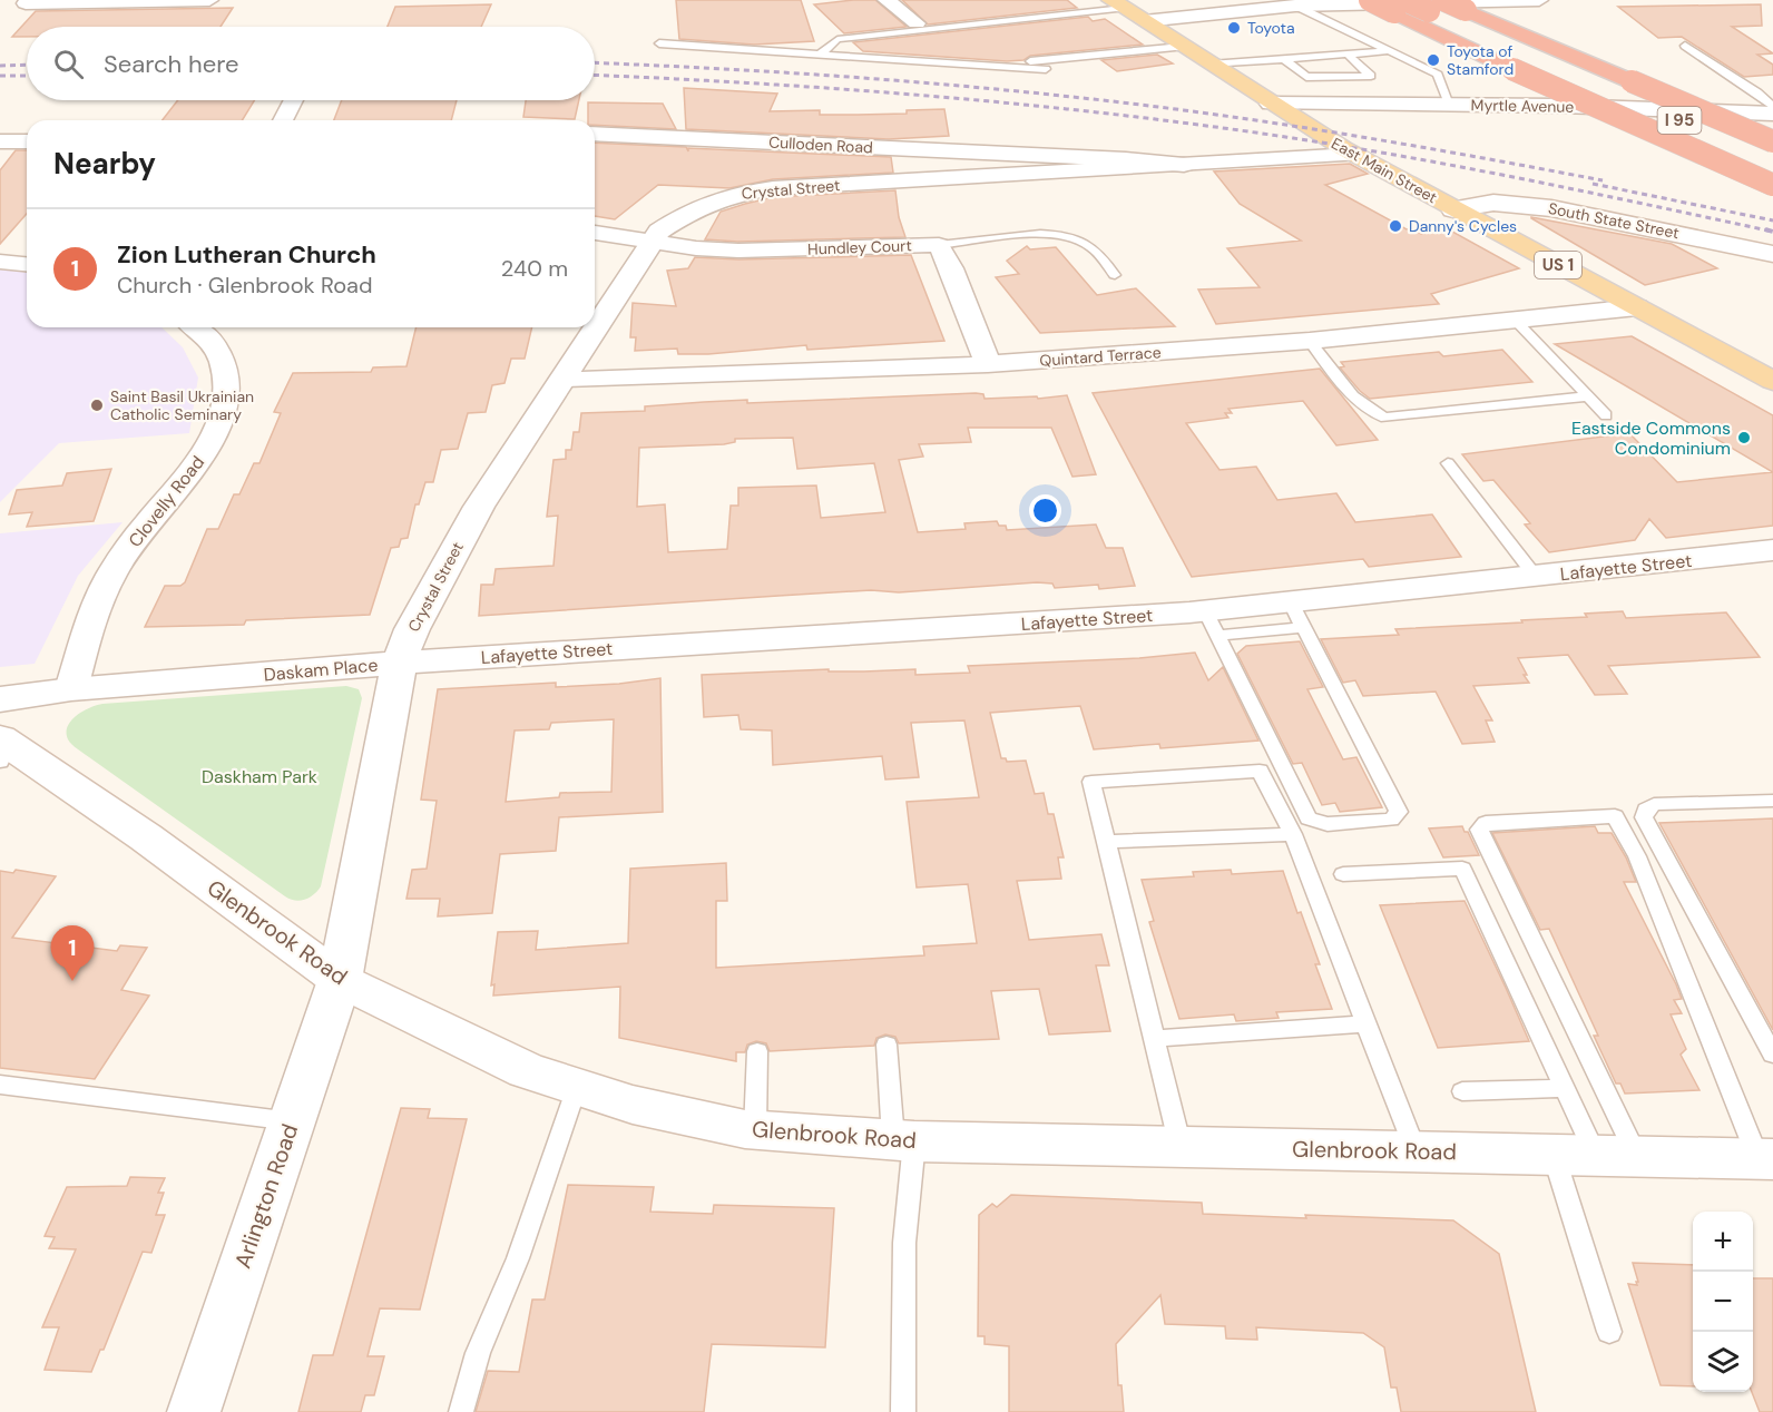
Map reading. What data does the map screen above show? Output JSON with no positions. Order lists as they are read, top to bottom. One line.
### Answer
{"streets":{"highway":["I 95"],"main road":["East Main Street","US 1"],"street":["Myrtle Avenue","Culloden Road","Crystal Street","South State Street","Hundley Court","Quintard Terrace","Clovelly Road","Lafayette Street","Daskam Place","Glenbrook Road","Arlington Road"]},"crossings":[["Myrtle Avenue","East Main Street"],["Culloden Road","Crystal Street"],["East Main Street","Crystal Street"],["East Main Street","South State Street"],["East Main Street","Quintard Terrace"],["Crystal Street","Hundley Court"],["Crystal Street","Quintard Terrace"],["Crystal Street","Lafayette Street"],["Crystal Street","Daskam Place"],["Hundley Court","Quintard Terrace"],["Clovelly Road","Daskam Place"],["Lafayette Street","Daskam Place"],["Daskam Place","Glenbrook Road"],["Daskam Place","Arlington Road"],["Glenbrook Road","Arlington Road"]],"parks":["Daskham Park"],"places":["Toyota","Toyota of Stamford","Danny's Cycles","Saint Basil Ukrainian Catholic Seminary","Eastside Commons Condominium"],"page":{"search":"Search here","heading":"Nearby","list":[{"mark":"1","name":"Zion Lutheran Church","note":"Church · Glenbrook Road","value":"240 m"}],"pins":"1","map_buttons":["+","−"]}}
